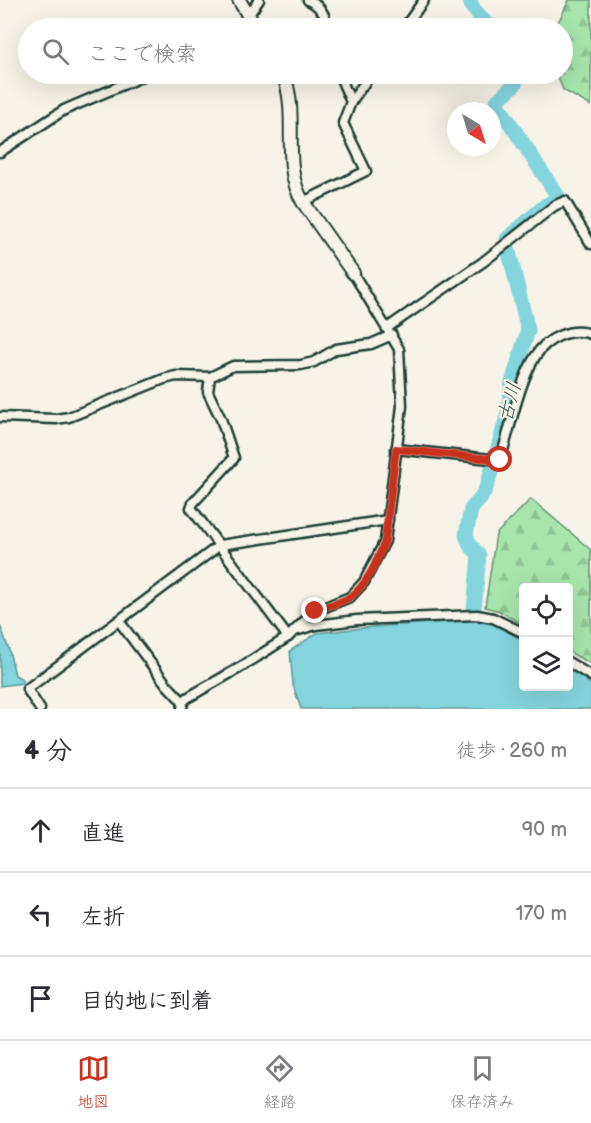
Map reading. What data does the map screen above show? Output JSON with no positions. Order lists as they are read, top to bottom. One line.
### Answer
{"water":["古川"],"north":"bottom right","page":{"search":"ここで検索","heading":["4 分","徒歩 · 260 m"],"list":[["直進","90 m"],["左折","170 m"],"目的地に到着"],"nav":["地図","経路","保存済み"]}}
